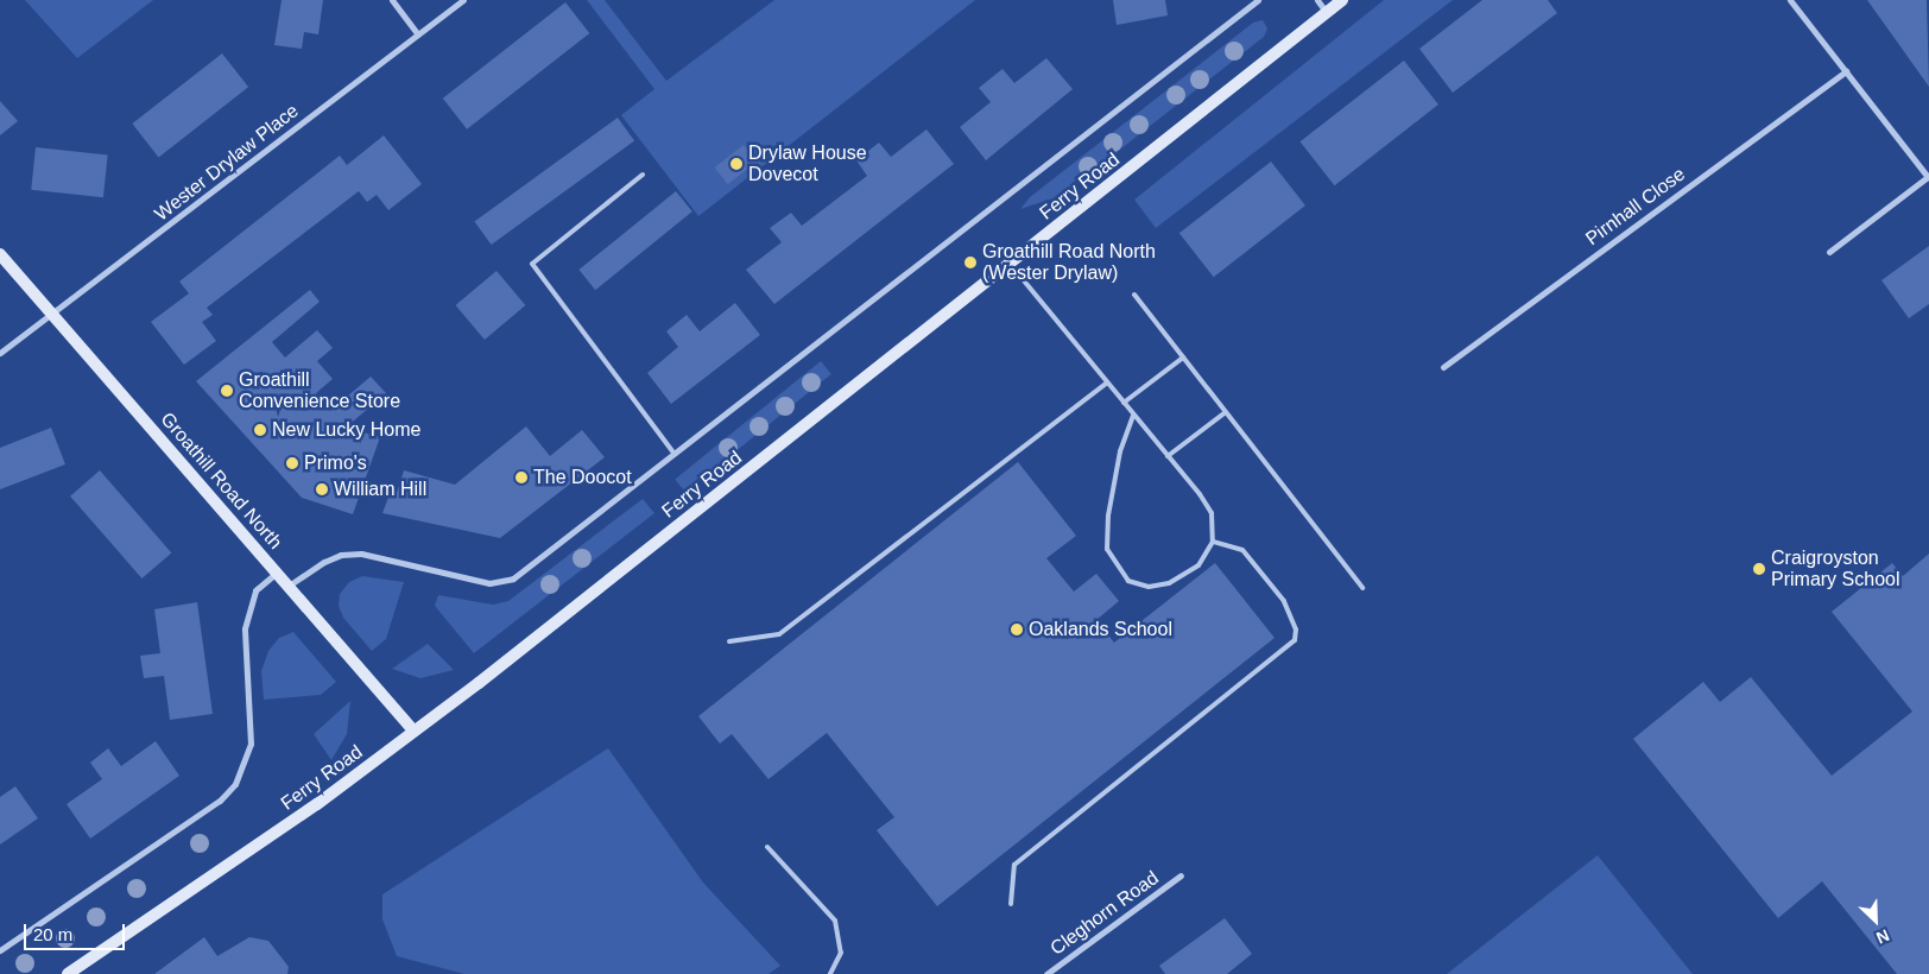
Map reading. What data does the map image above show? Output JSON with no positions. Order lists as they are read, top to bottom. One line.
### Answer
{"streets":{"main road":["Ferry Road","Groathill Road North"],"street":["Wester Drylaw Place","Pirnhall Close","Cleghorn Road"]},"crossings":[["Wester Drylaw Place","Groathill Road North"],["Ferry Road","Groathill Road North"]],"places":["Drylaw House Dovecot","Groathill Road North (Wester Drylaw)","Groathill Convenience Store","New Lucky Home","Primo's","The Doocot","William Hill","Craigroyston Primary School","Oaklands School"],"scale_bar":"20 m","north":"bottom right"}
